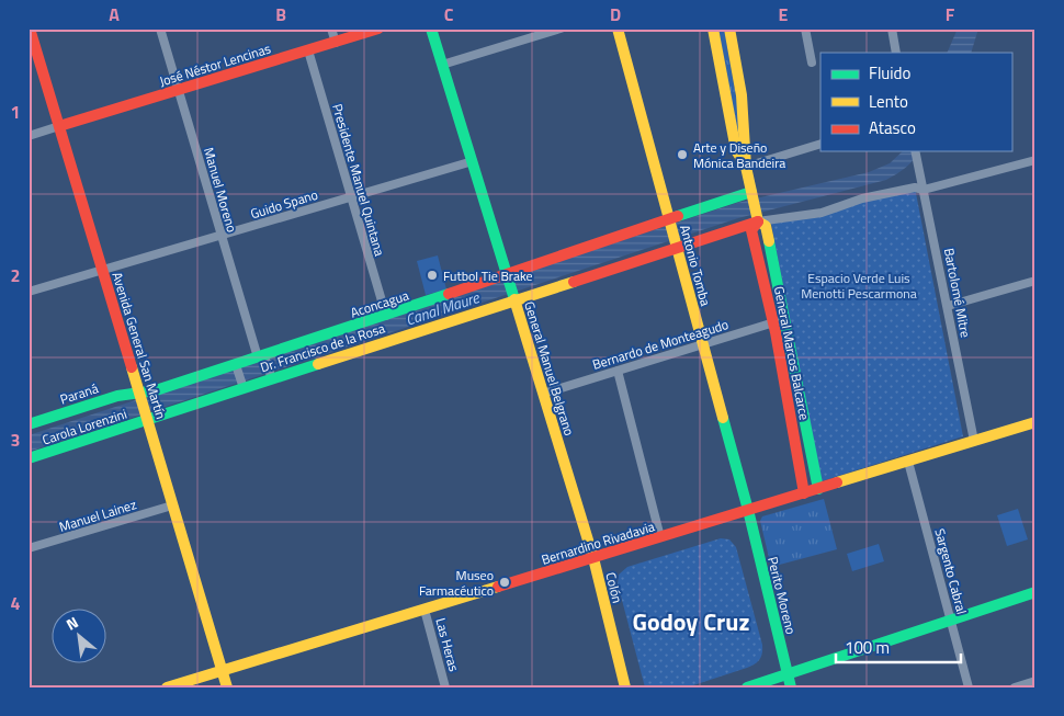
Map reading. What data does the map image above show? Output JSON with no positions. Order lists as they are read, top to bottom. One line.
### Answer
{"streets":{"street":["José Néstor Lencinas","Presidente Manuel Quintana","Manuel Moreno","Guido Spano","Antonio Tomba","Bartolomé Mitre","Aconcagua","Bernardo de Monteagudo","Avenida General San Martín","Dr. Francisco de la Rosa","General Marcos Balcarce","General Manuel Belgrano","Paraná","Carola Lorenzini","Manuel Lainez","Bernardino Rivadavia","Sargento Cabral","Colón","Perito Moreno","Las Heras"]},"crossings":[["José Néstor Lencinas","Presidente Manuel Quintana"],["José Néstor Lencinas","Manuel Moreno"],["José Néstor Lencinas","Avenida General San Martín"],["Presidente Manuel Quintana","Guido Spano"],["Presidente Manuel Quintana","Aconcagua"],["Manuel Moreno","Guido Spano"],["Manuel Moreno","Aconcagua"],["Manuel Moreno","Dr. Francisco de la Rosa"],["Guido Spano","Avenida General San Martín"],["Guido Spano","General Manuel Belgrano"],["Antonio Tomba","Aconcagua"],["Antonio Tomba","Bernardo de Monteagudo"],["Antonio Tomba","Dr. Francisco de la Rosa"],["Antonio Tomba","Bernardino Rivadavia"],["Antonio Tomba","Perito Moreno"],["Bartolomé Mitre","Bernardino Rivadavia"],["Aconcagua","Avenida General San Martín"],["Aconcagua","General Marcos Balcarce"],["Aconcagua","General Manuel Belgrano"],["Aconcagua","Paraná"],["Bernardo de Monteagudo","General Marcos Balcarce"],["Bernardo de Monteagudo","General Manuel Belgrano"],["Avenida General San Martín","Dr. Francisco de la Rosa"],["Avenida General San Martín","Paraná"],["Avenida General San Martín","Carola Lorenzini"],["Avenida General San Martín","Manuel Lainez"],["Avenida General San Martín","Bernardino Rivadavia"],["Dr. Francisco de la Rosa","General Marcos Balcarce"],["Dr. Francisco de la Rosa","General Manuel Belgrano"],["Dr. Francisco de la Rosa","Carola Lorenzini"],["General Marcos Balcarce","Bernardino Rivadavia"],["General Manuel Belgrano","Bernardino Rivadavia"],["General Manuel Belgrano","Colón"],["Bernardino Rivadavia","Sargento Cabral"],["Bernardino Rivadavia","Colón"],["Bernardino Rivadavia","Perito Moreno"],["Bernardino Rivadavia","Las Heras"]],"districts":["Godoy Cruz"],"water":["Canal Maure"],"parks":["Espacio Verde Luis Menotti Pescarmona"],"places":["Arte y Diseño Mónica Bandeira","Futbol Tie Brake","Museo Farmacéutico"],"legend":["Fluido","Lento","Atasco"],"scale_bar":"100 m","north":"top left","grid":{"columns":["A","B","C","D","E","F"],"rows":["1","2","3","4"]}}
